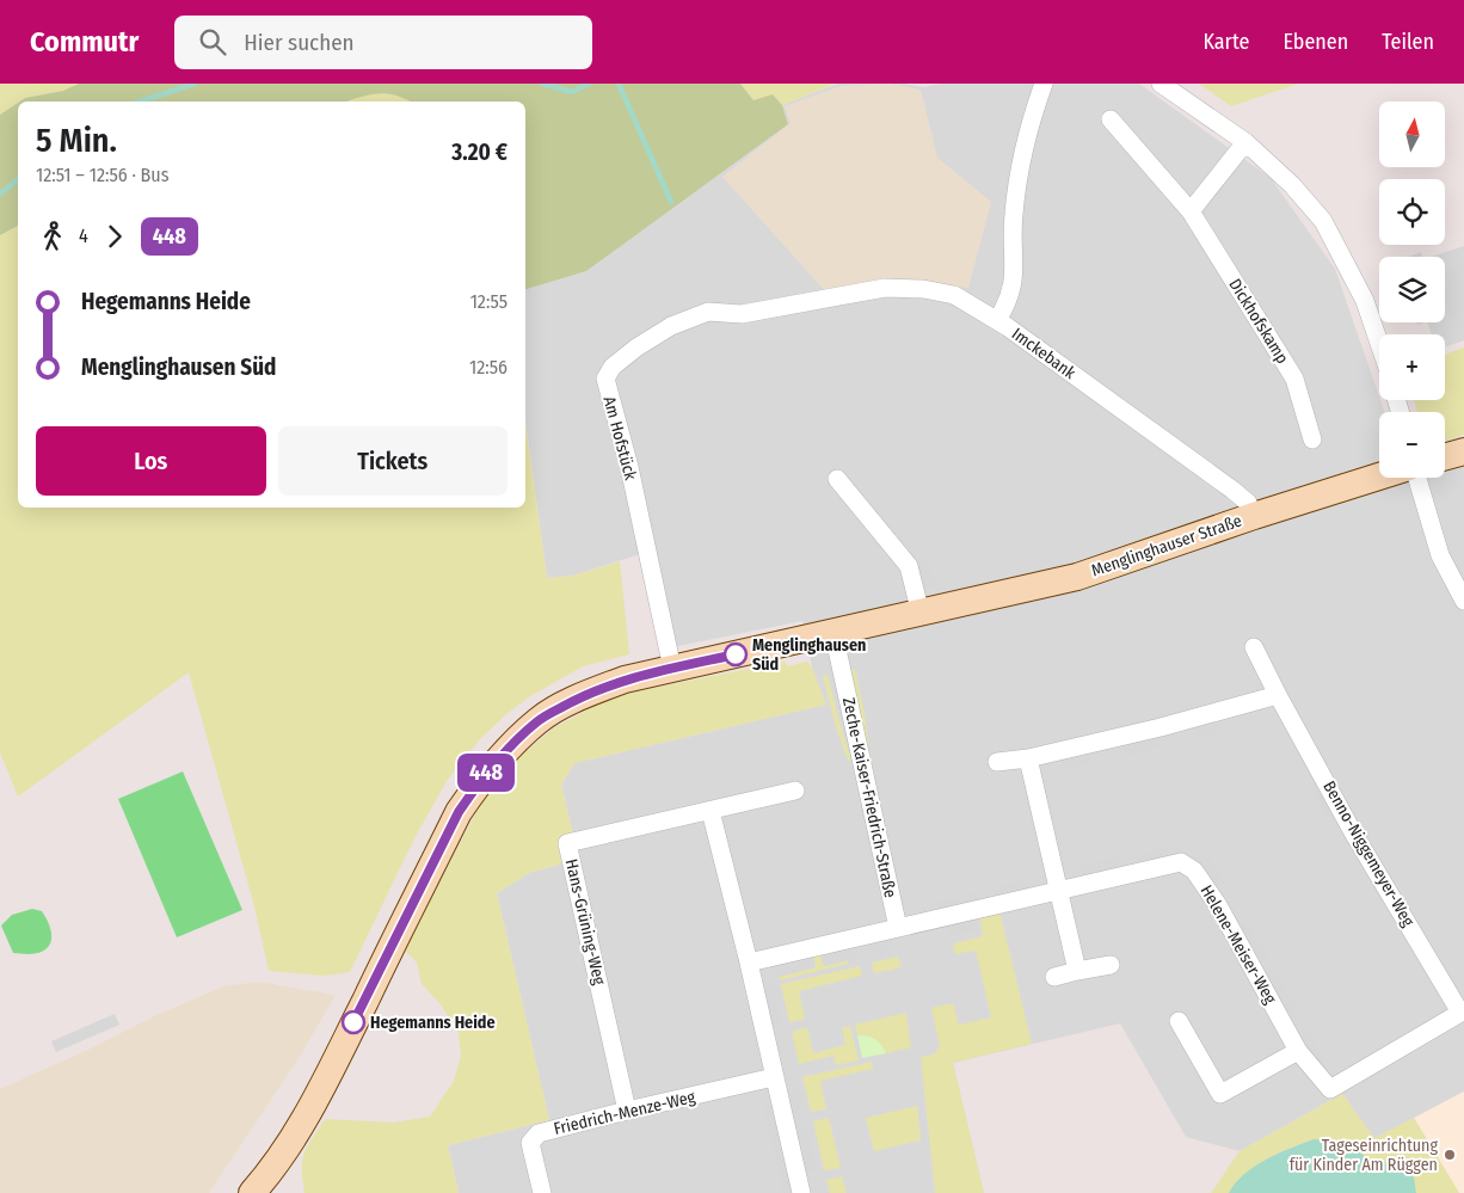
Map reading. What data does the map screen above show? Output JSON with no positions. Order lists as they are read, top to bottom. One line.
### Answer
{"streets":{"street":["Dickhofskamp","Imckebank","Am Hofstück","Menglinghauser Straße","Zeche-Kaiser-Friedrich-Straße","Benno-Niggemeyer-Weg","Hans-Grüning-Weg","Helene-Meiser-Weg","Friedrich-Menze-Weg"]},"crossings":[["Imckebank","Am Hofstück"],["Imckebank","Menglinghauser Straße"],["Am Hofstück","Menglinghauser Straße"],["Menglinghauser Straße","Zeche-Kaiser-Friedrich-Straße"],["Zeche-Kaiser-Friedrich-Straße","Helene-Meiser-Weg"],["Benno-Niggemeyer-Weg","Helene-Meiser-Weg"],["Hans-Grüning-Weg","Friedrich-Menze-Weg"]],"places":["Menglinghausen Süd","Hegemanns Heide","Tageseinrichtung für Kinder Am Rüggen"],"lines":["bus line 448"],"north":"top","page":{"header":"Commutr","search":"Hier suchen","nav":["Karte","Ebenen","Teilen"],"on_map":"448","map_buttons":["+","−"],"heading":["5 Min.","12:51 – 12:56 · Bus","3.20 €"],"legs":["4","448"],"list":[{"name":"Hegemanns Heide","value":"12:55"},{"name":"Menglinghausen Süd","value":"12:56"}],"buttons":["Los","Tickets"]}}
